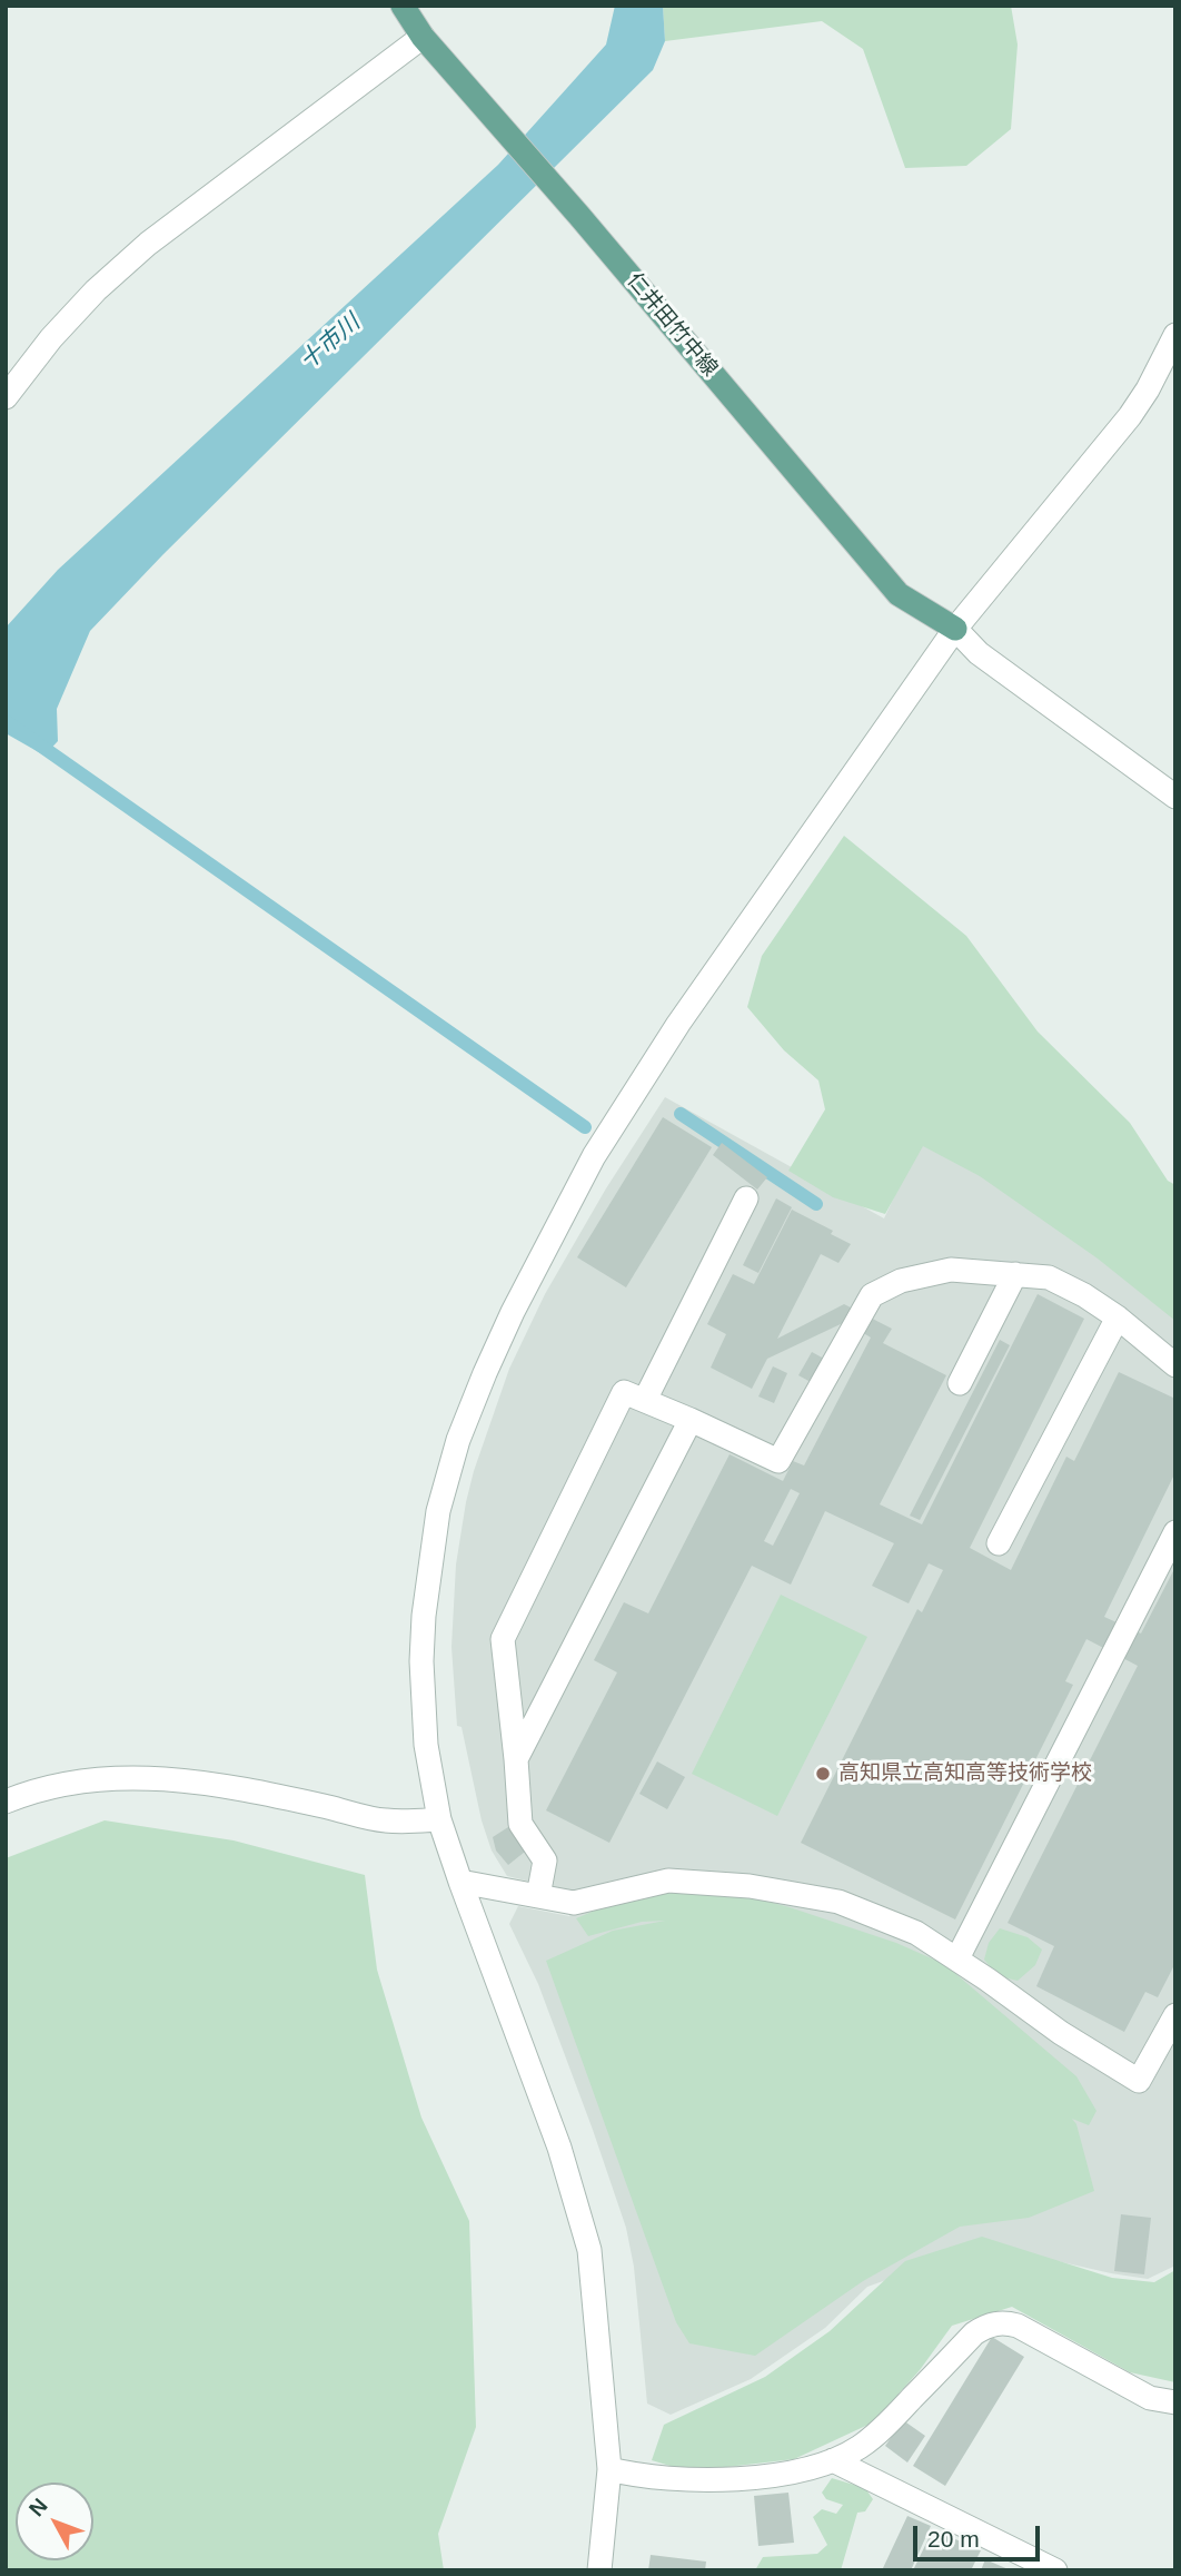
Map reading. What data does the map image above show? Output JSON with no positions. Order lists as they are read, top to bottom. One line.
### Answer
{"streets":{"main road":["仁井田竹中線"]},"water":["十市川"],"places":["高知県立高知高等技術学校"],"scale_bar":"20 m","north":"top left"}
